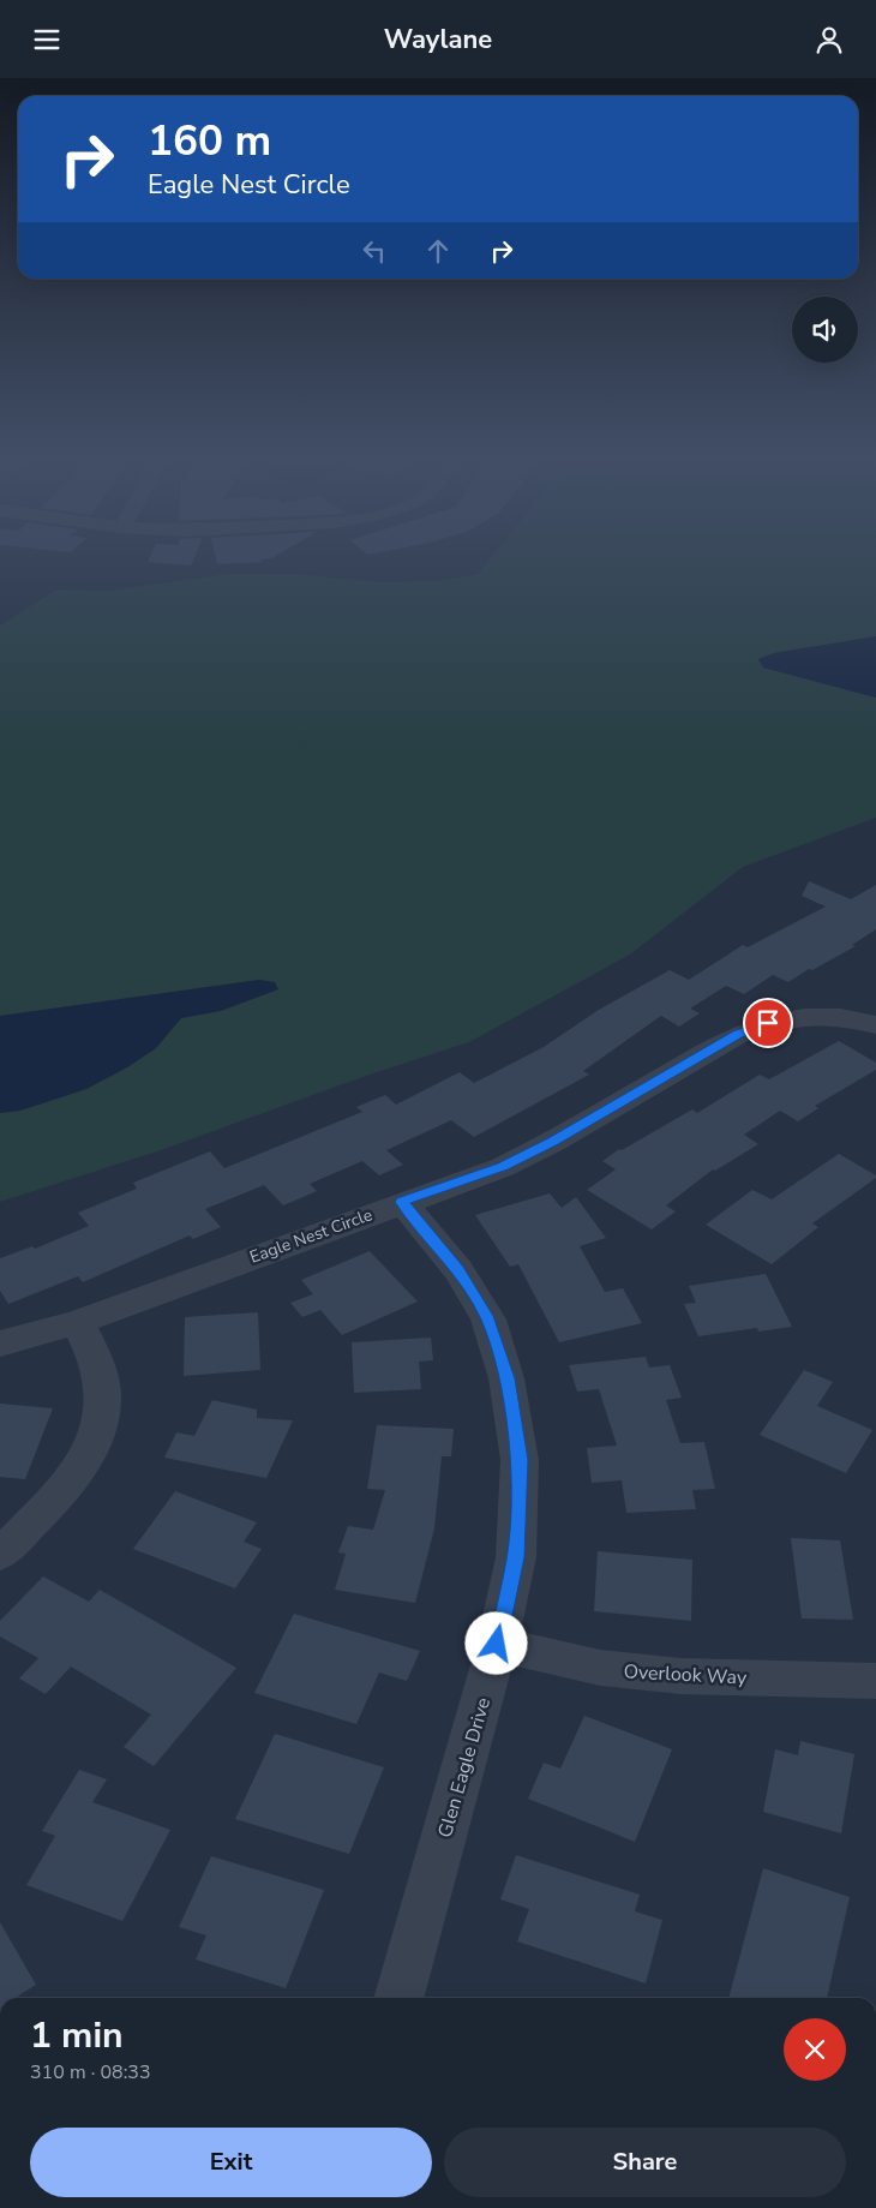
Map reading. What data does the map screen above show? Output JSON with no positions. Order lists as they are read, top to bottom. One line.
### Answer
{"streets":{"street":["Eagle Nest Circle","Overlook Way","Glen Eagle Drive"]},"crossings":[["Eagle Nest Circle","Glen Eagle Drive"],["Overlook Way","Glen Eagle Drive"]],"page":{"header":"Waylane","turn":["160 m","Eagle Nest Circle"],"heading":["1 min","310 m · 08:33"],"buttons":["Exit","Share"]}}
